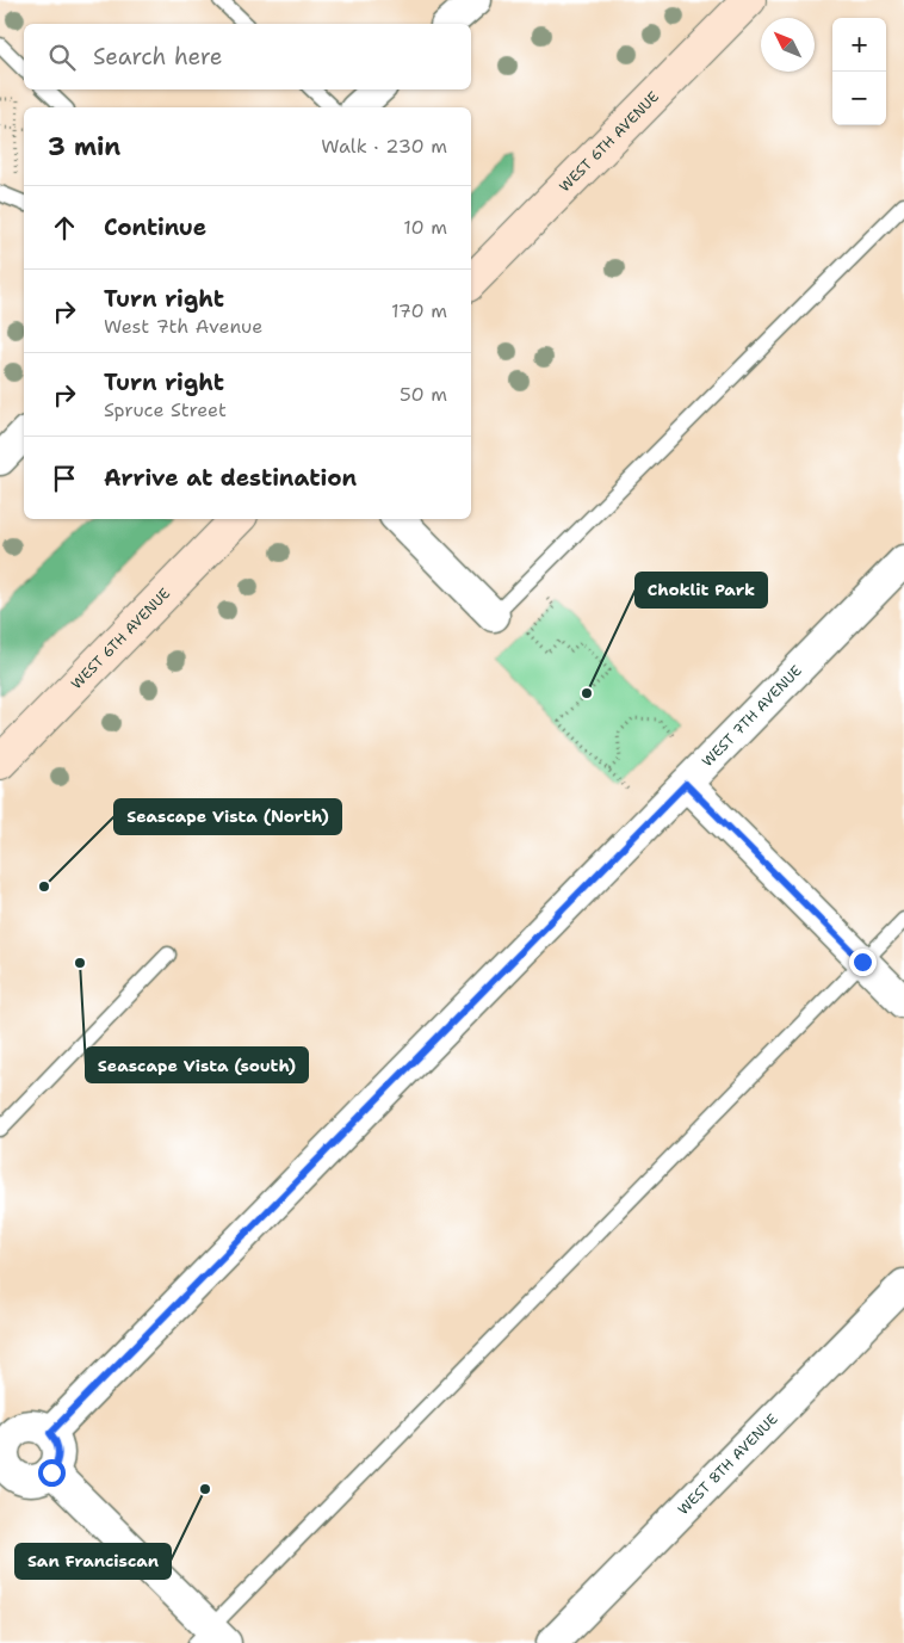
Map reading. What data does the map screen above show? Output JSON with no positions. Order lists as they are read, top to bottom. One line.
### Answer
{"streets":{"main road":["WEST 6TH AVENUE"],"street":["WEST 7TH AVENUE","WEST 8TH AVENUE"]},"places":["Choklit Park","Seascape Vista (North)","Seascape Vista (south)","San Franciscan"],"north":"top left","page":{"map_buttons":["+","−"],"search":"Search here","heading":["3 min","Walk · 230 m"],"list":[["Continue","10 m"],["Turn right","West 7th Avenue","170 m"],["Turn right","Spruce Street","50 m"],"Arrive at destination"]}}
